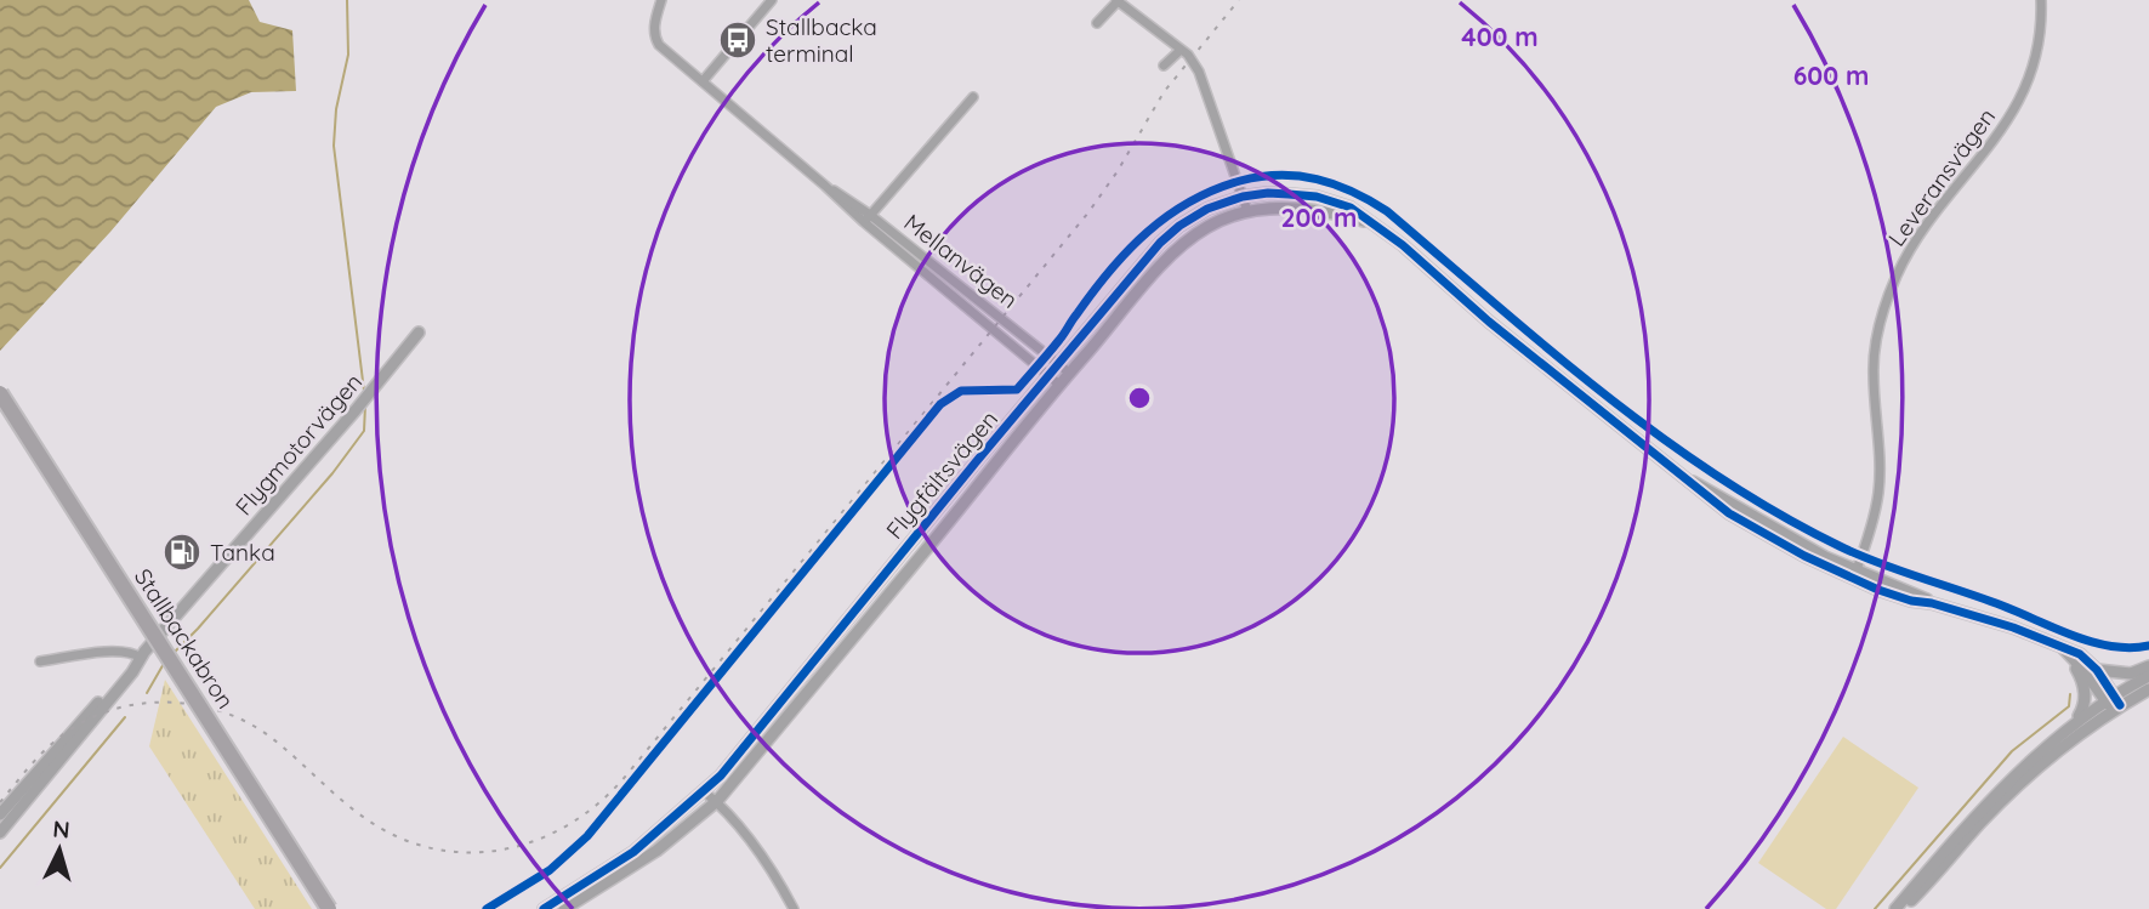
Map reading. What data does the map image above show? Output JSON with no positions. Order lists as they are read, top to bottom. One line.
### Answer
{"streets":{"highway":["Stallbackabron"],"street":["Leveransvägen","Mellanvägen","Flygmotorvägen","Flygfältsvägen"]},"crossings":[["Leveransvägen","Flygfältsvägen"],["Mellanvägen","Flygfältsvägen"]],"places":{"bus stop":["Stallbacka terminal"],"fuel station":["Tanka"]},"north":"top","rings":["400 m","600 m","200 m"]}
